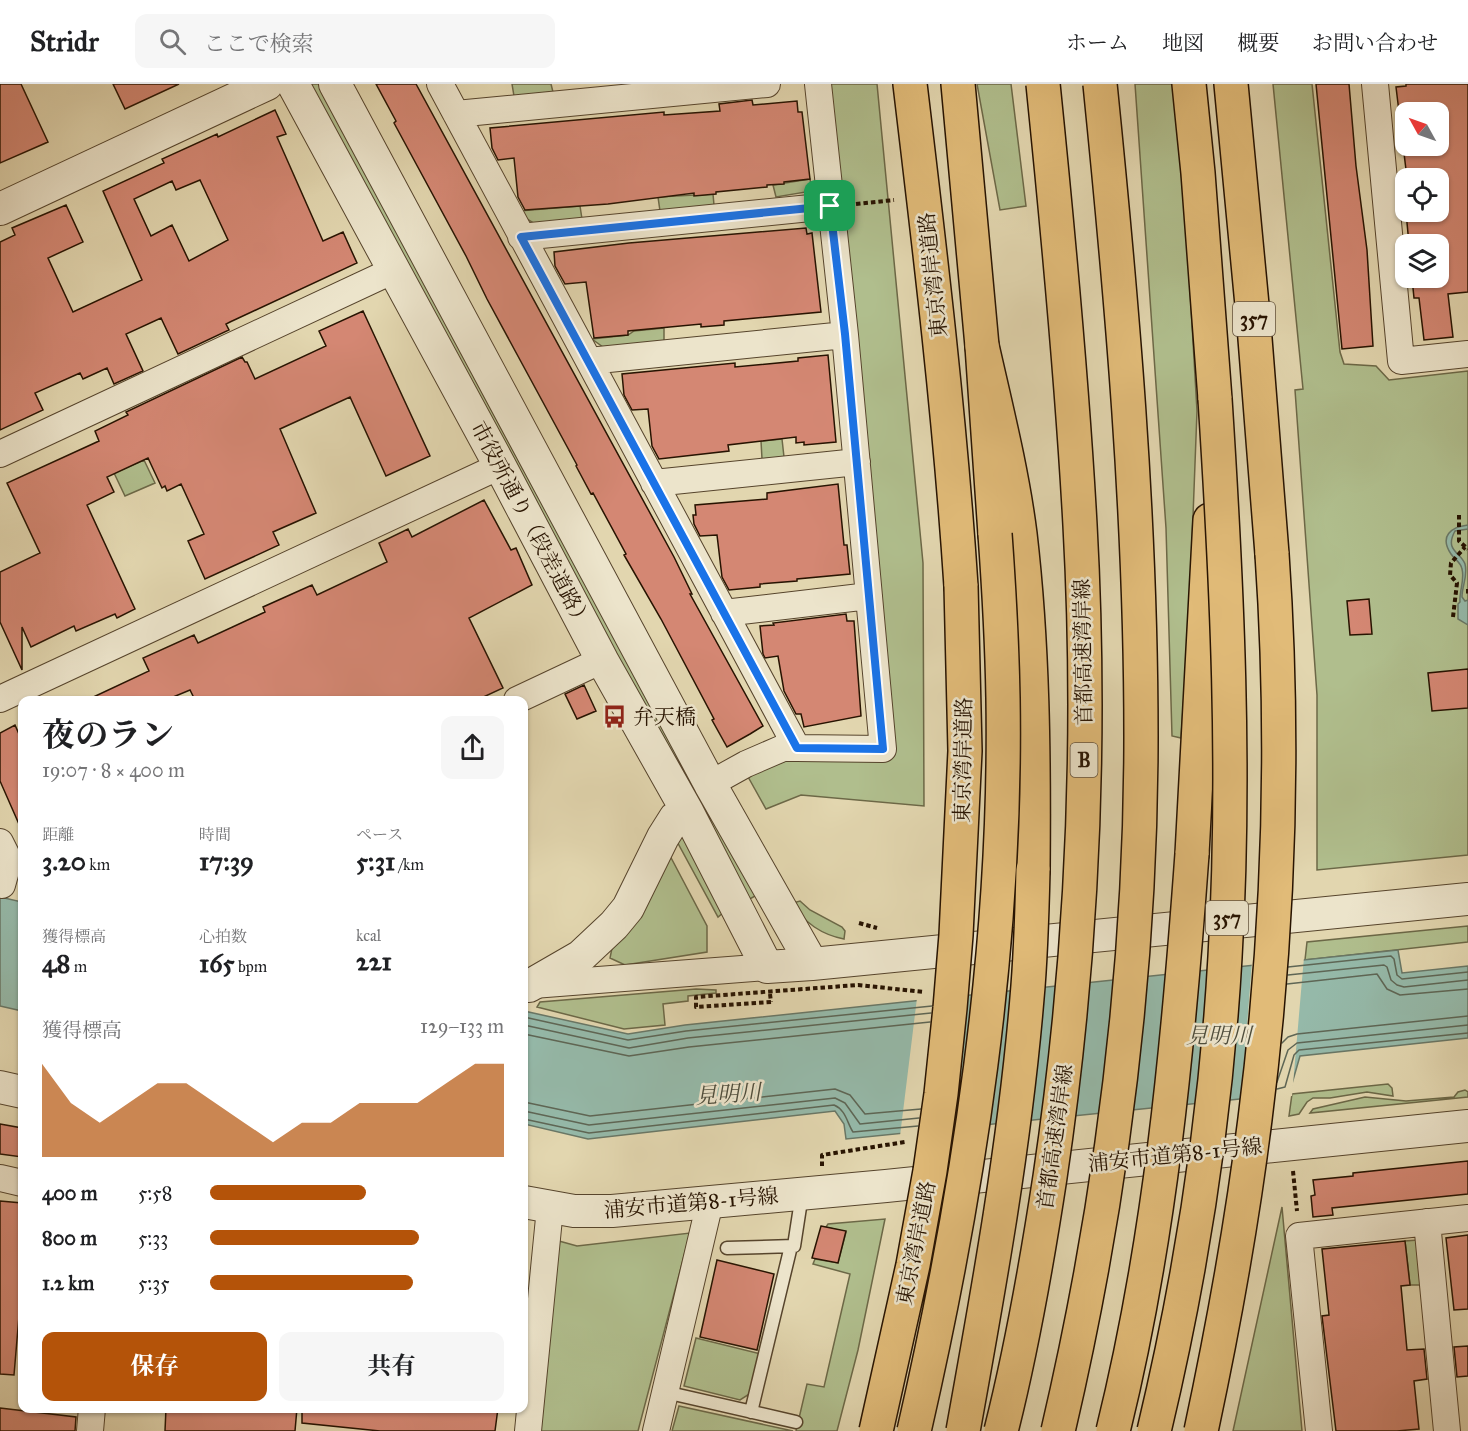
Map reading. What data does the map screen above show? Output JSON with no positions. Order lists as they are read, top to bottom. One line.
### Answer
{"streets":{"highway":["東京湾岸道路","357","首都高速湾岸線","B"],"street":["市役所通り（段差道路）","浦安市道第8-1号線"]},"water":["見明川"],"places":{"bus stop":["弁天橋"]},"north":"top left","page":{"header":"Stridr","search":"ここで検索","nav":["ホーム","地図","概要","お問い合わせ"],"heading":["夜のラン","19:07 · 8 × 400 m"],"stats":[["距離","3.20 km"],["時間","17:39"],["ペース","5:31 /km"],["獲得標高","48 m"],["心拍数","165 bpm"],["kcal","221"]],"chart":["獲得標高","129–133 m"],"list":[{"name":"400 m","note":"5:58"},{"name":"800 m","note":"5:33"},{"name":"1.2 km","note":"5:35"}],"buttons":["保存","共有"]}}
